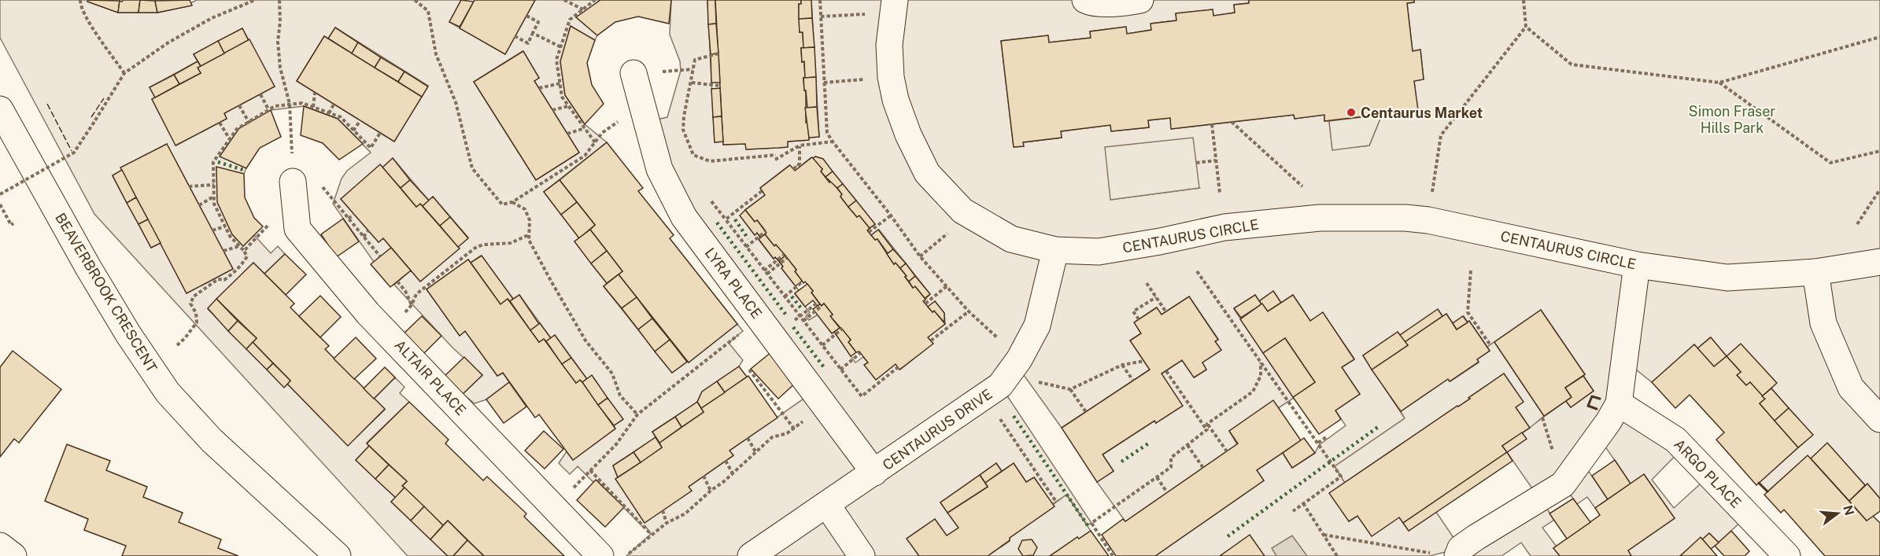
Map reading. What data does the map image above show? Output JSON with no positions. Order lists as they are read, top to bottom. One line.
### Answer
{"streets":{"street":["CENTAURUS CIRCLE","LYRA PLACE","BEAVERBROOK CRESCENT","ALTAIR PLACE","CENTAURUS DRIVE","ARGO PLACE"]},"crossings":[["CENTAURUS CIRCLE","CENTAURUS DRIVE"],["LYRA PLACE","CENTAURUS DRIVE"]],"parks":["Simon Fraser Hills Park"],"places":["Centaurus Market"],"north":"right"}
